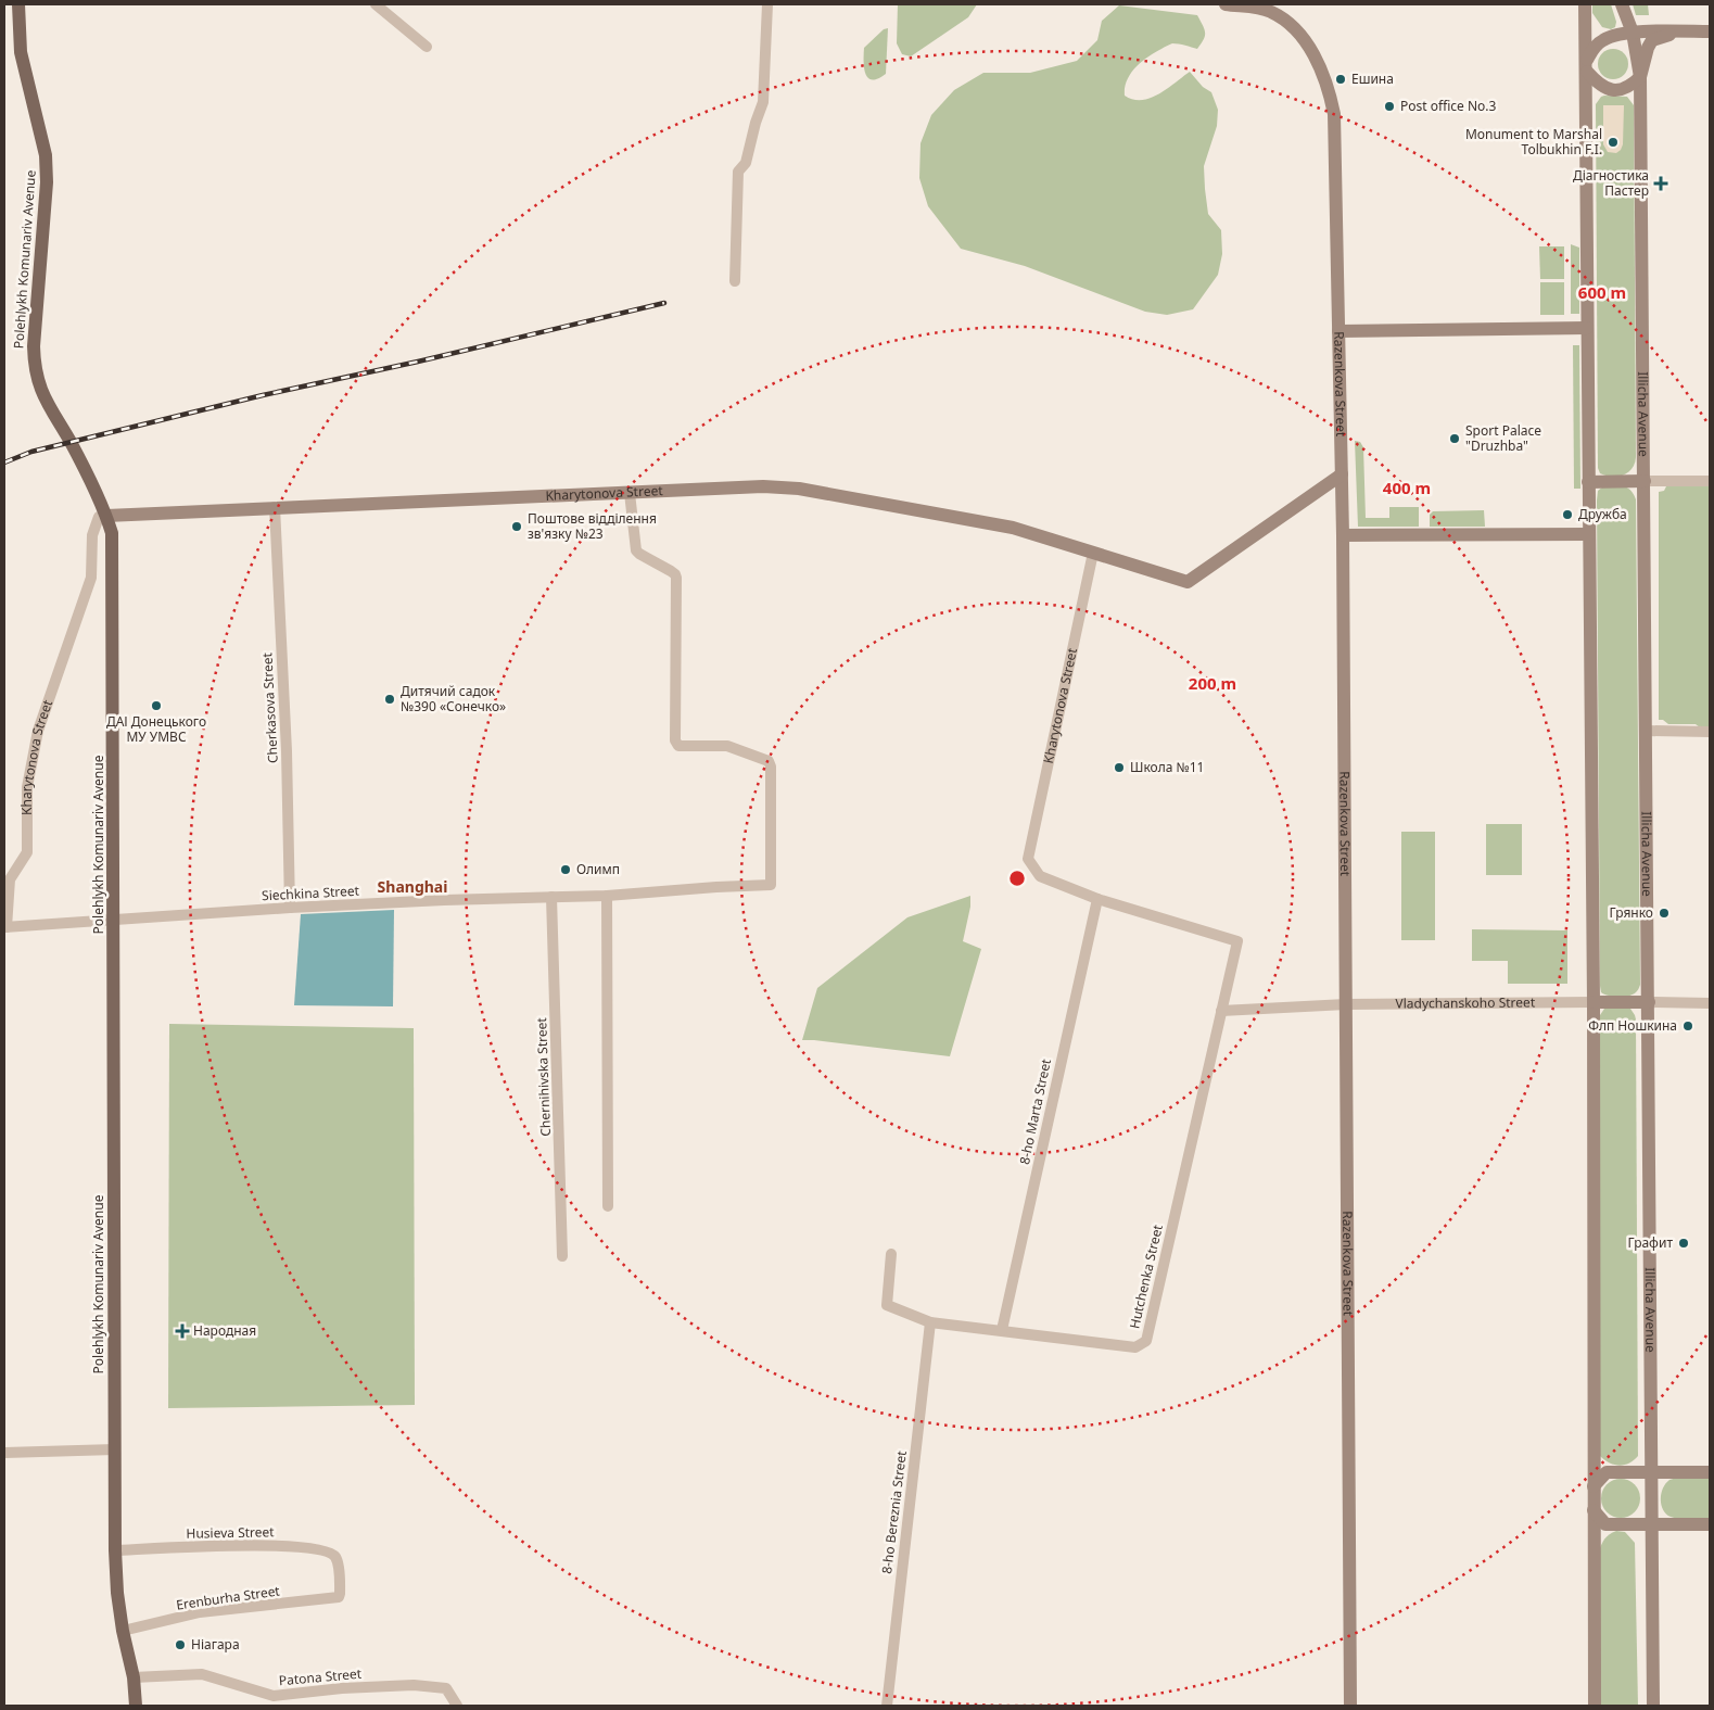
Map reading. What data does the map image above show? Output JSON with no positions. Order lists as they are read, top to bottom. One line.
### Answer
{"streets":{"main road":["Polehlykh Komunariv Avenue"],"street":["Razenkova Street","Illicha Avenue","Kharytonova Street","Cherkasova Street","Siechkina Street","Vladychanskoho Street","Chernihivska Street","8-ho Marta Street","Hutchenka Street","8-ho Bereznia Street","Husieva Street","Erenburha Street","Patona Street"]},"crossings":[["Polehlykh Komunariv Avenue","Kharytonova Street"],["Polehlykh Komunariv Avenue","Siechkina Street"],["Polehlykh Komunariv Avenue","Husieva Street"],["Polehlykh Komunariv Avenue","Erenburha Street"],["Polehlykh Komunariv Avenue","Patona Street"],["Razenkova Street","Kharytonova Street"],["Razenkova Street","Vladychanskoho Street"],["Illicha Avenue","Vladychanskoho Street"],["Kharytonova Street","Cherkasova Street"],["Kharytonova Street","Siechkina Street"],["Kharytonova Street","8-ho Marta Street"],["Kharytonova Street","Hutchenka Street"],["Cherkasova Street","Siechkina Street"],["Siechkina Street","Chernihivska Street"],["Vladychanskoho Street","Hutchenka Street"],["8-ho Marta Street","Hutchenka Street"],["Hutchenka Street","8-ho Bereznia Street"],["Husieva Street","Erenburha Street"]],"districts":["Shanghai"],"places":{"other":["Ешина","Post office No.3","Monument to Marshal Tolbukhin F.I.","Sport Palace \"Druzhba\"","Дружба","Поштове відділення зв'язку №23","Дитячий садок №390 «Сонечко»","ДАІ Донецького МУ УМВС","Школа №11","Олимп","Грянко","Флп Ношкина","Графит","Ніагара"],"health":["Діагностика Пастер","Народная"]},"rings":["600 m","400 m","200 m"]}
